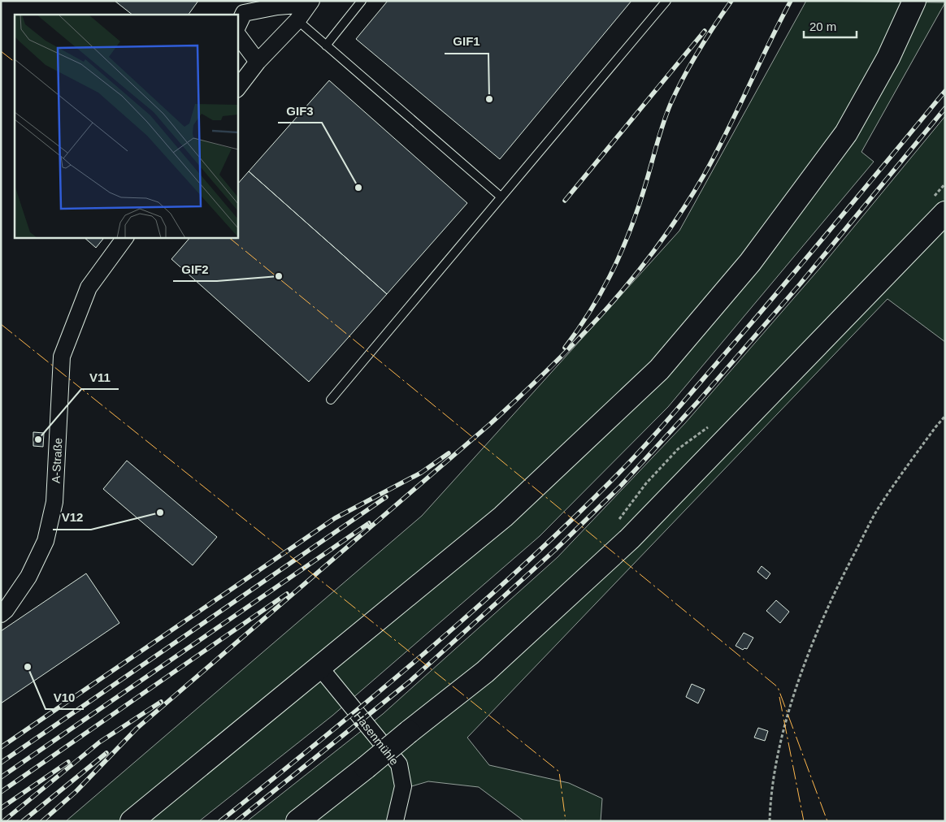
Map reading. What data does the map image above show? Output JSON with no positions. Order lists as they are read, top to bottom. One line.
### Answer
{"streets":{"street":["A-Straße","Hasenmühle"]},"places":["GIF1","GIF3","GIF2","V11","V12","V10"],"scale_bar":"20 m"}
